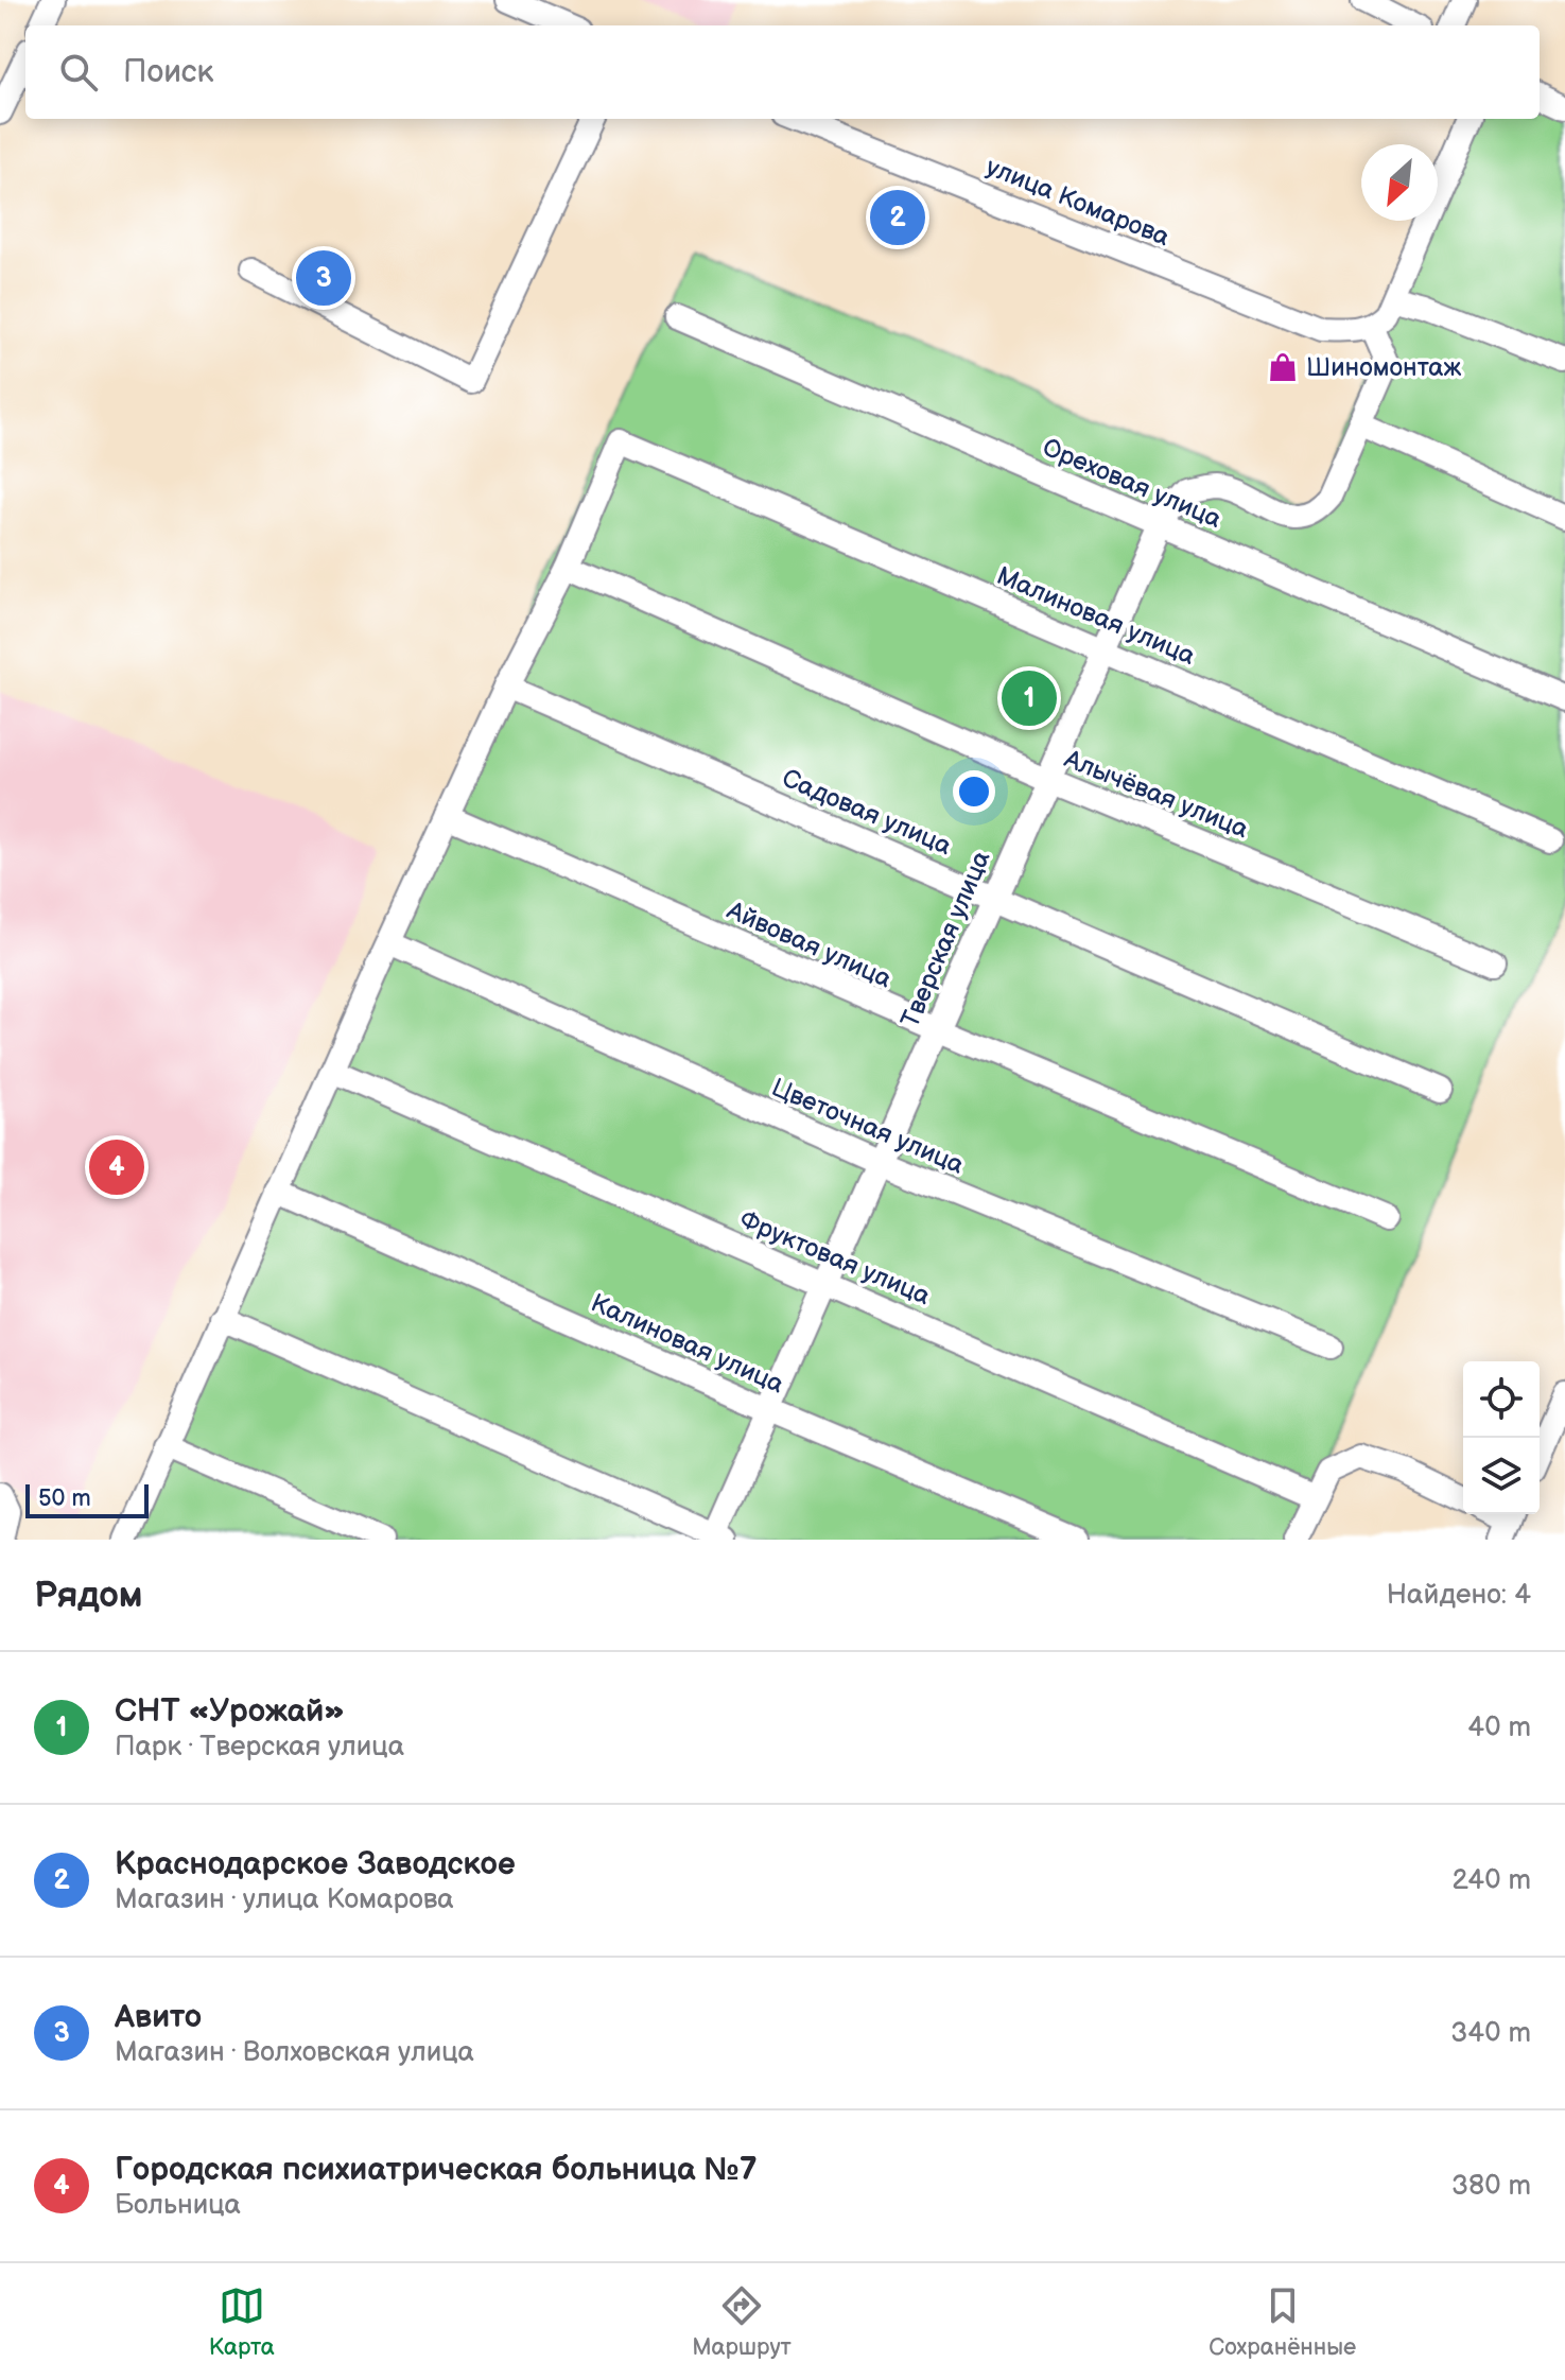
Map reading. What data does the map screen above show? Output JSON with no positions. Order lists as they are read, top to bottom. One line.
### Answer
{"streets":{"street":["улица Комарова","Ореховая улица","Малиновая улица","Алычёвая улица","Садовая улица","Тверская улица","Айвовая улица","Цветочная улица","Фруктовая улица","Калиновая улица"]},"crossings":[["улица Комарова","Тверская улица"],["Ореховая улица","Тверская улица"],["Малиновая улица","Алычёвая улица"],["Малиновая улица","Тверская улица"],["Алычёвая улица","Тверская улица"],["Садовая улица","Тверская улица"],["Тверская улица","Айвовая улица"],["Тверская улица","Цветочная улица"],["Тверская улица","Фруктовая улица"],["Тверская улица","Калиновая улица"]],"places":{"shop":["Шиномонтаж"]},"scale_bar":"50 m","north":"bottom left","page":{"search":"Поиск","pins":["2","3","1","4"],"scale":"50 m","heading":["Рядом","Найдено: 4"],"list":[{"mark":"1","name":"СНТ «Урожай»","note":"Парк · Тверская улица","value":"40 m"},{"mark":"2","name":"Краснодарское Заводское","note":"Магазин · улица Комарова","value":"240 m"},{"mark":"3","name":"Авито","note":"Магазин · Волховская улица","value":"340 m"},{"mark":"4","name":"Городская психиатрическая больница №7","note":"Больница","value":"380 m"}],"nav":["Карта","Маршрут","Сохранённые"]}}
